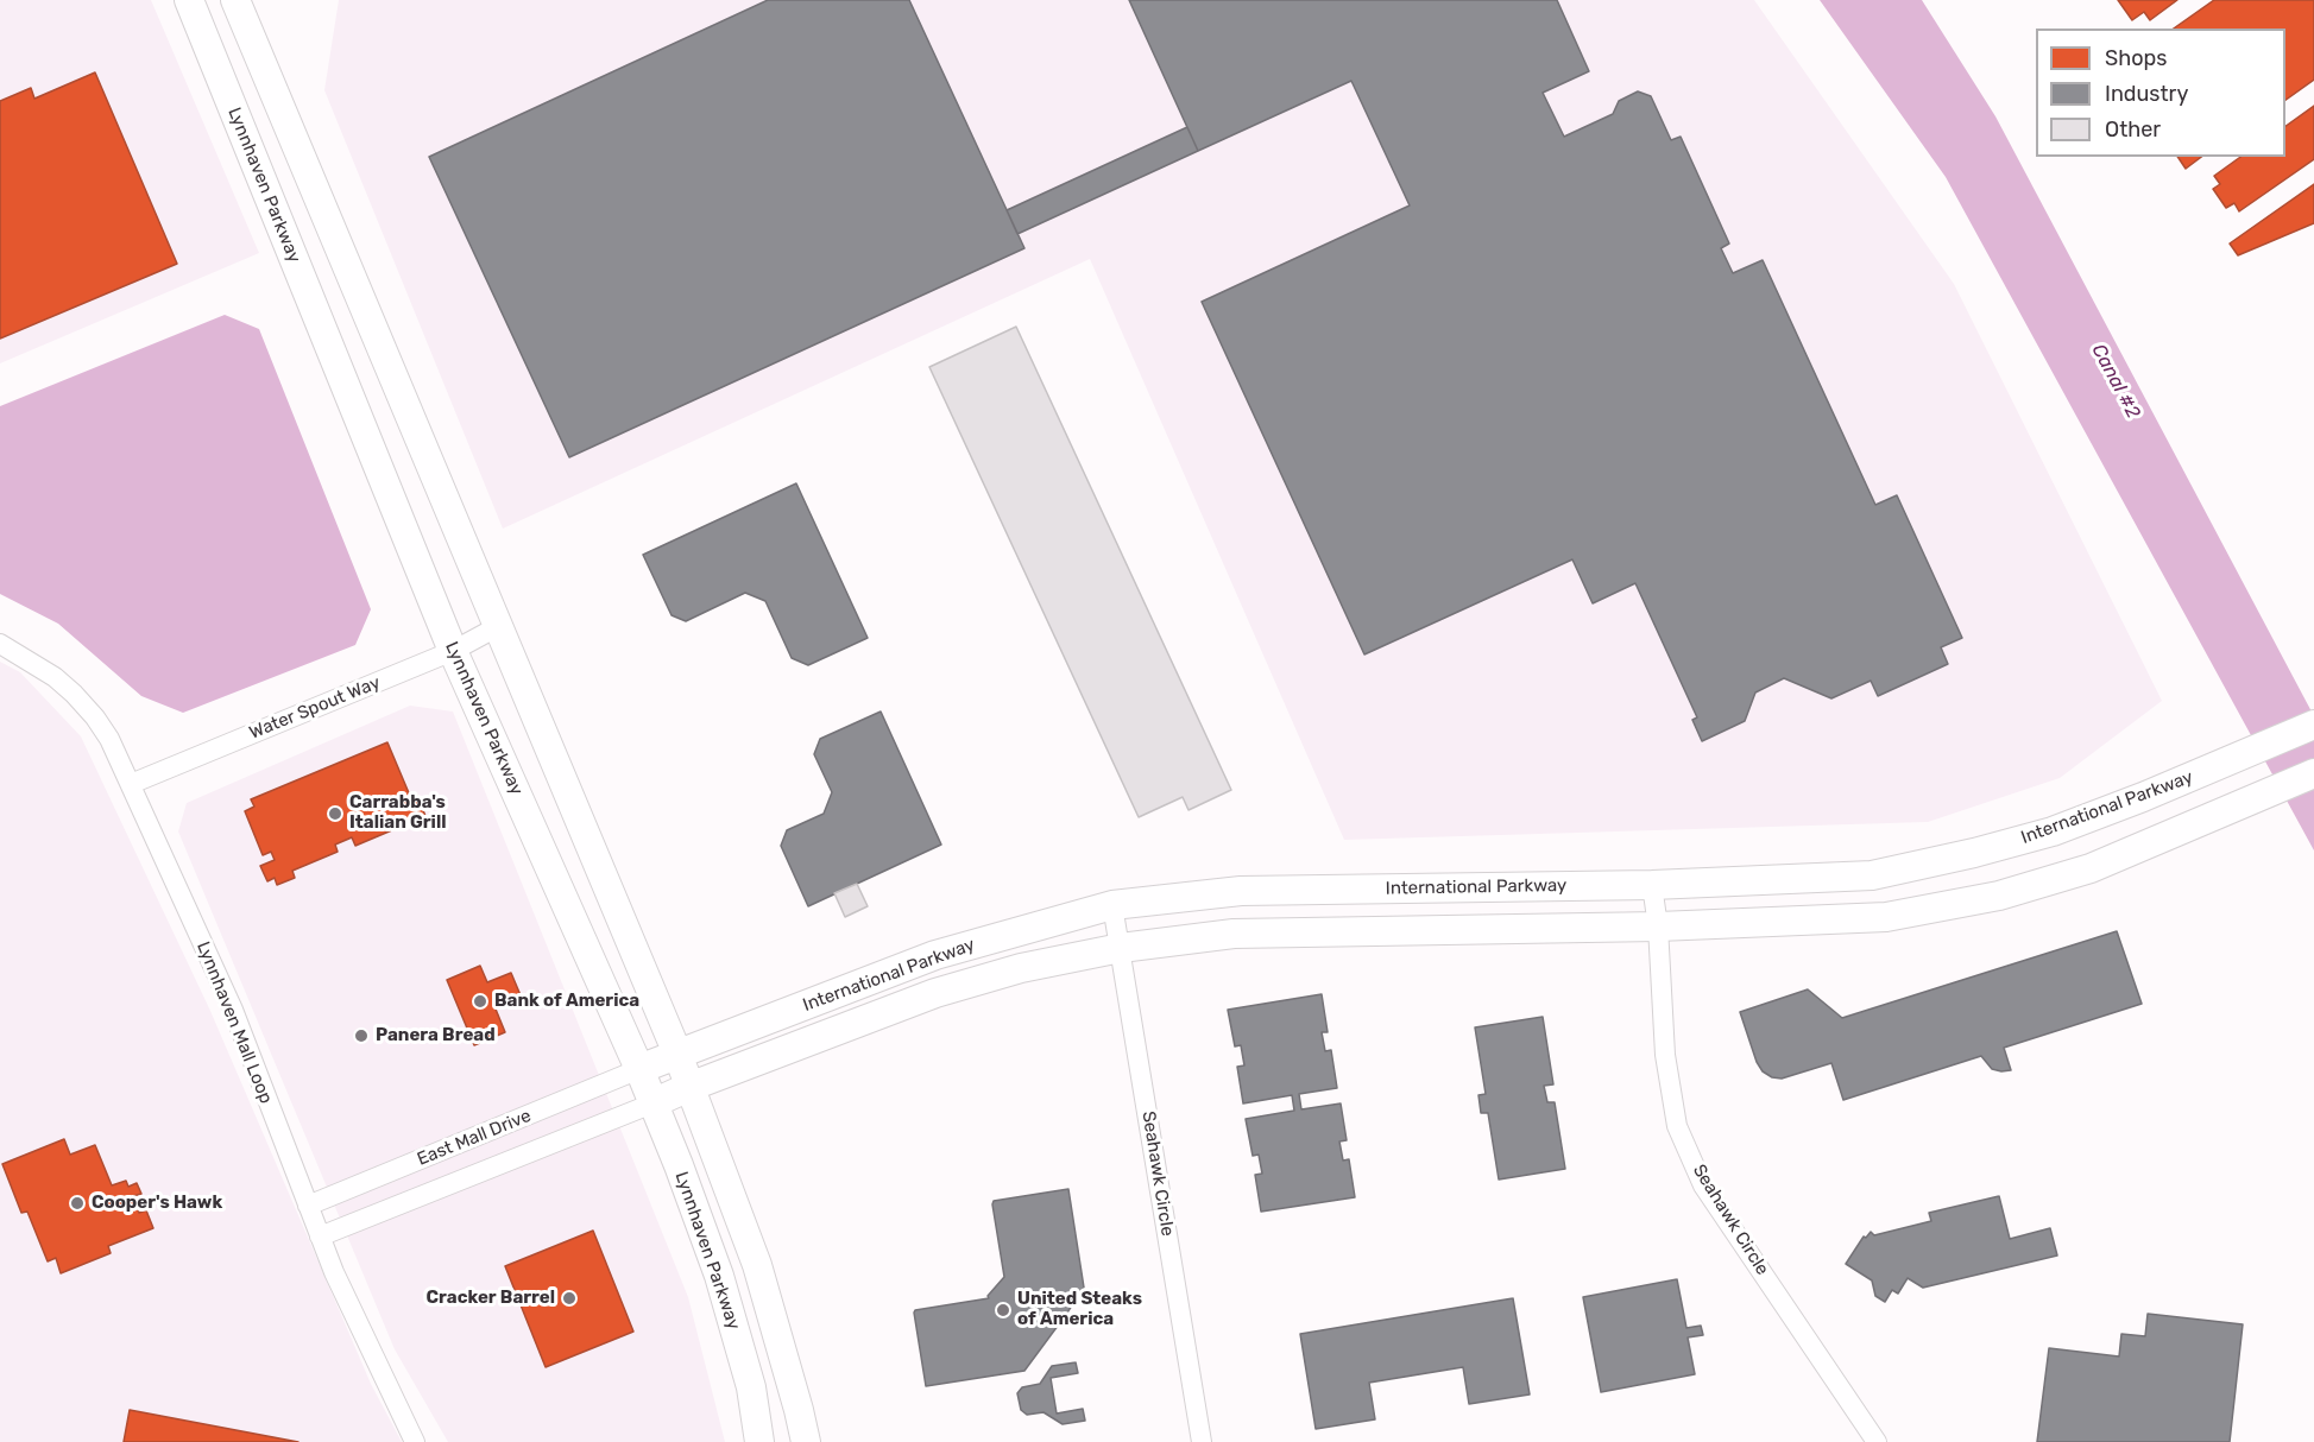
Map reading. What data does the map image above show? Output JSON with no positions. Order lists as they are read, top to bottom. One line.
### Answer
{"streets":{"main road":["Lynnhaven Parkway","International Parkway"],"street":["Water Spout Way","Lynnhaven Mall Loop","East Mall Drive","Seahawk Circle"]},"crossings":[["Lynnhaven Parkway","Water Spout Way"],["Lynnhaven Parkway","International Parkway"],["Lynnhaven Parkway","East Mall Drive"],["Water Spout Way","Lynnhaven Mall Loop"],["International Parkway","East Mall Drive"],["International Parkway","Seahawk Circle"],["Lynnhaven Mall Loop","East Mall Drive"]],"water":["Canal #2"],"places":["Carrabba's Italian Grill","Bank of America","Panera Bread","Cooper's Hawk","Cracker Barrel","United Steaks of America"],"legend":["Shops","Industry","Other"]}
